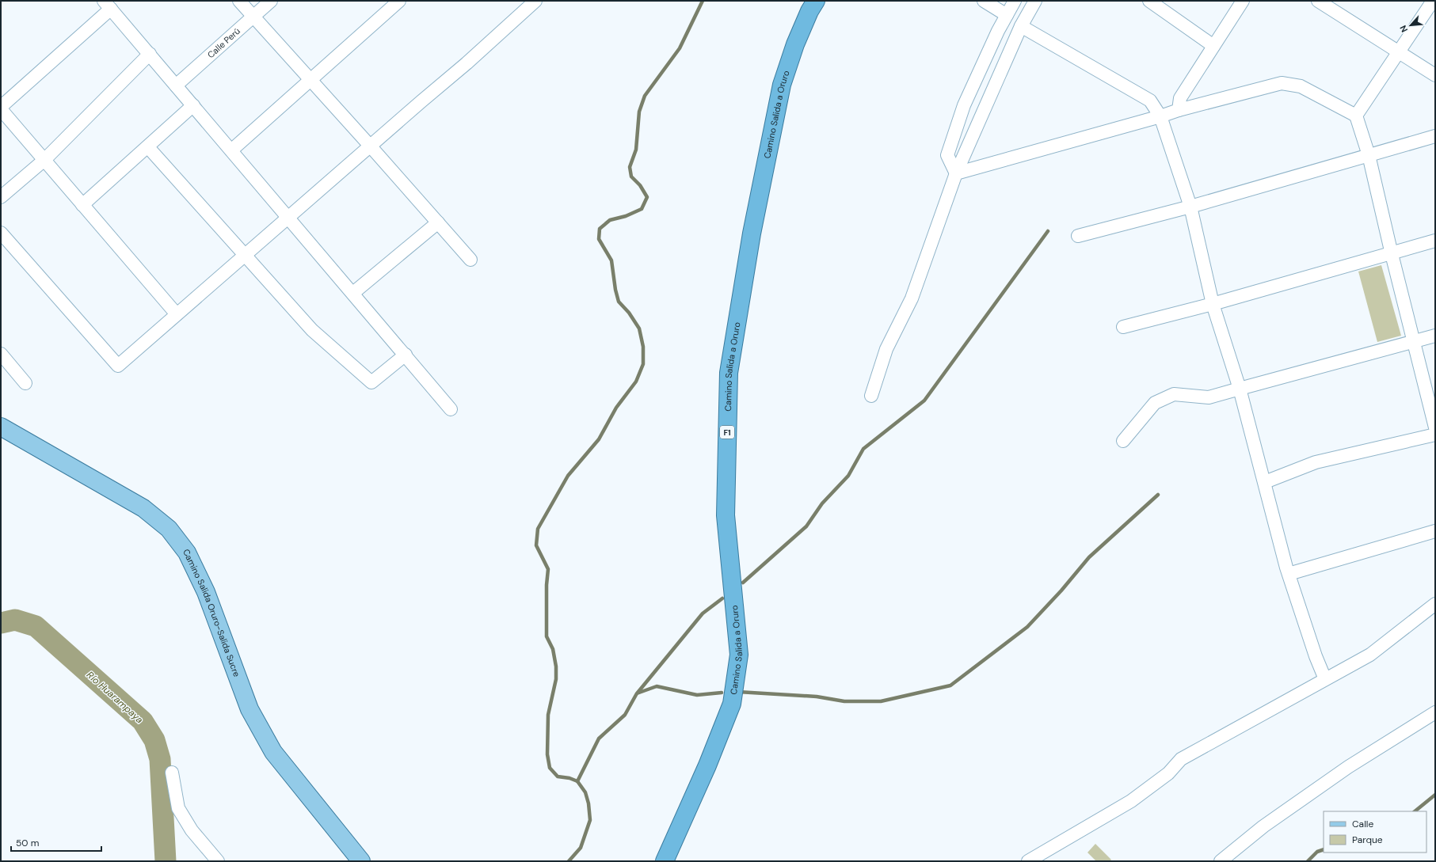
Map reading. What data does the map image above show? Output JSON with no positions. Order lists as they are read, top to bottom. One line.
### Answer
{"streets":{"highway":["Camino Salida a Oruro","F1"],"main road":["Camino Salida Oruro-Salida Sucre"],"street":["Calle Perú"]},"water":["Río Huarampaya"],"legend":["Calle","Parque"],"scale_bar":"50 m","north":"bottom left"}
